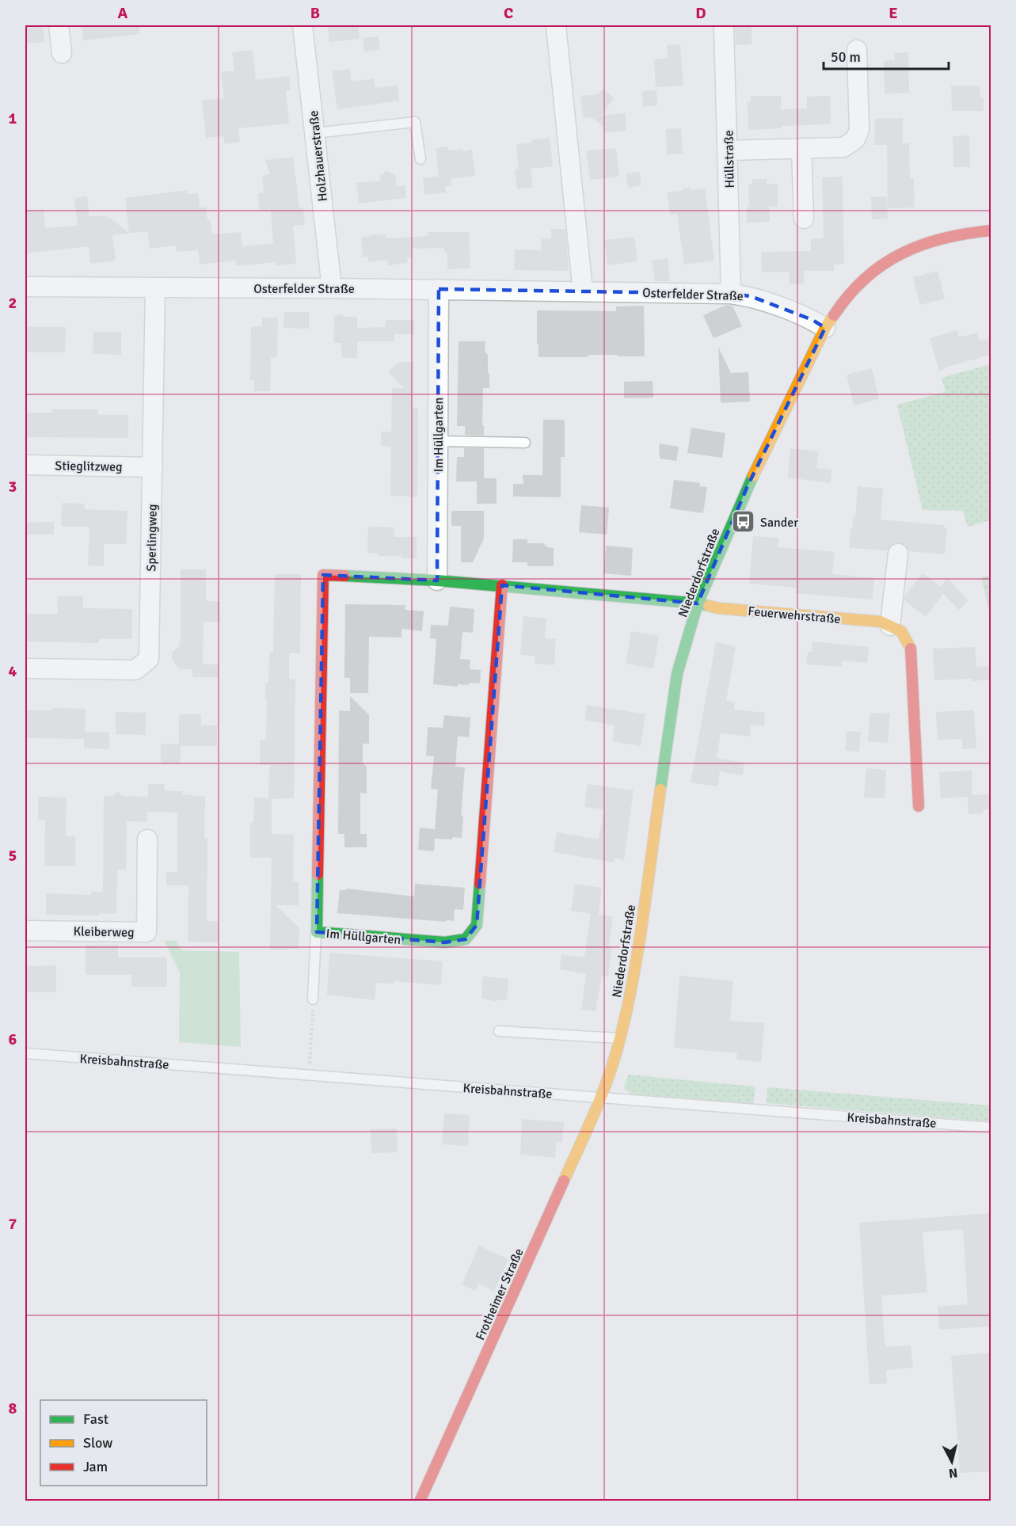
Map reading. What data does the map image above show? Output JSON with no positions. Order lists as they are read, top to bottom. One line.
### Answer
{"streets":{"street":["Holzhauerstraße","Hüllstraße","Osterfelder Straße","Im Hüllgarten","Stieglitzweg","Sperlingweg","Niederdorfstraße","Feuerwehrstraße","Kleiberweg","Frotheimer Straße"],"lane":["Kreisbahnstraße"]},"crossings":[["Holzhauerstraße","Osterfelder Straße"],["Hüllstraße","Osterfelder Straße"],["Osterfelder Straße","Im Hüllgarten"],["Osterfelder Straße","Sperlingweg"],["Osterfelder Straße","Niederdorfstraße"],["Im Hüllgarten","Niederdorfstraße"],["Im Hüllgarten","Feuerwehrstraße"],["Stieglitzweg","Sperlingweg"],["Niederdorfstraße","Feuerwehrstraße"],["Niederdorfstraße","Kreisbahnstraße"],["Niederdorfstraße","Frotheimer Straße"],["Kreisbahnstraße","Frotheimer Straße"]],"places":{"bus stop":["Sander"]},"legend":["Fast","Slow","Jam"],"scale_bar":"50 m","north":"bottom","grid":{"columns":["A","B","C","D","E"],"rows":["1","2","3","4","5","6","7","8"]}}
